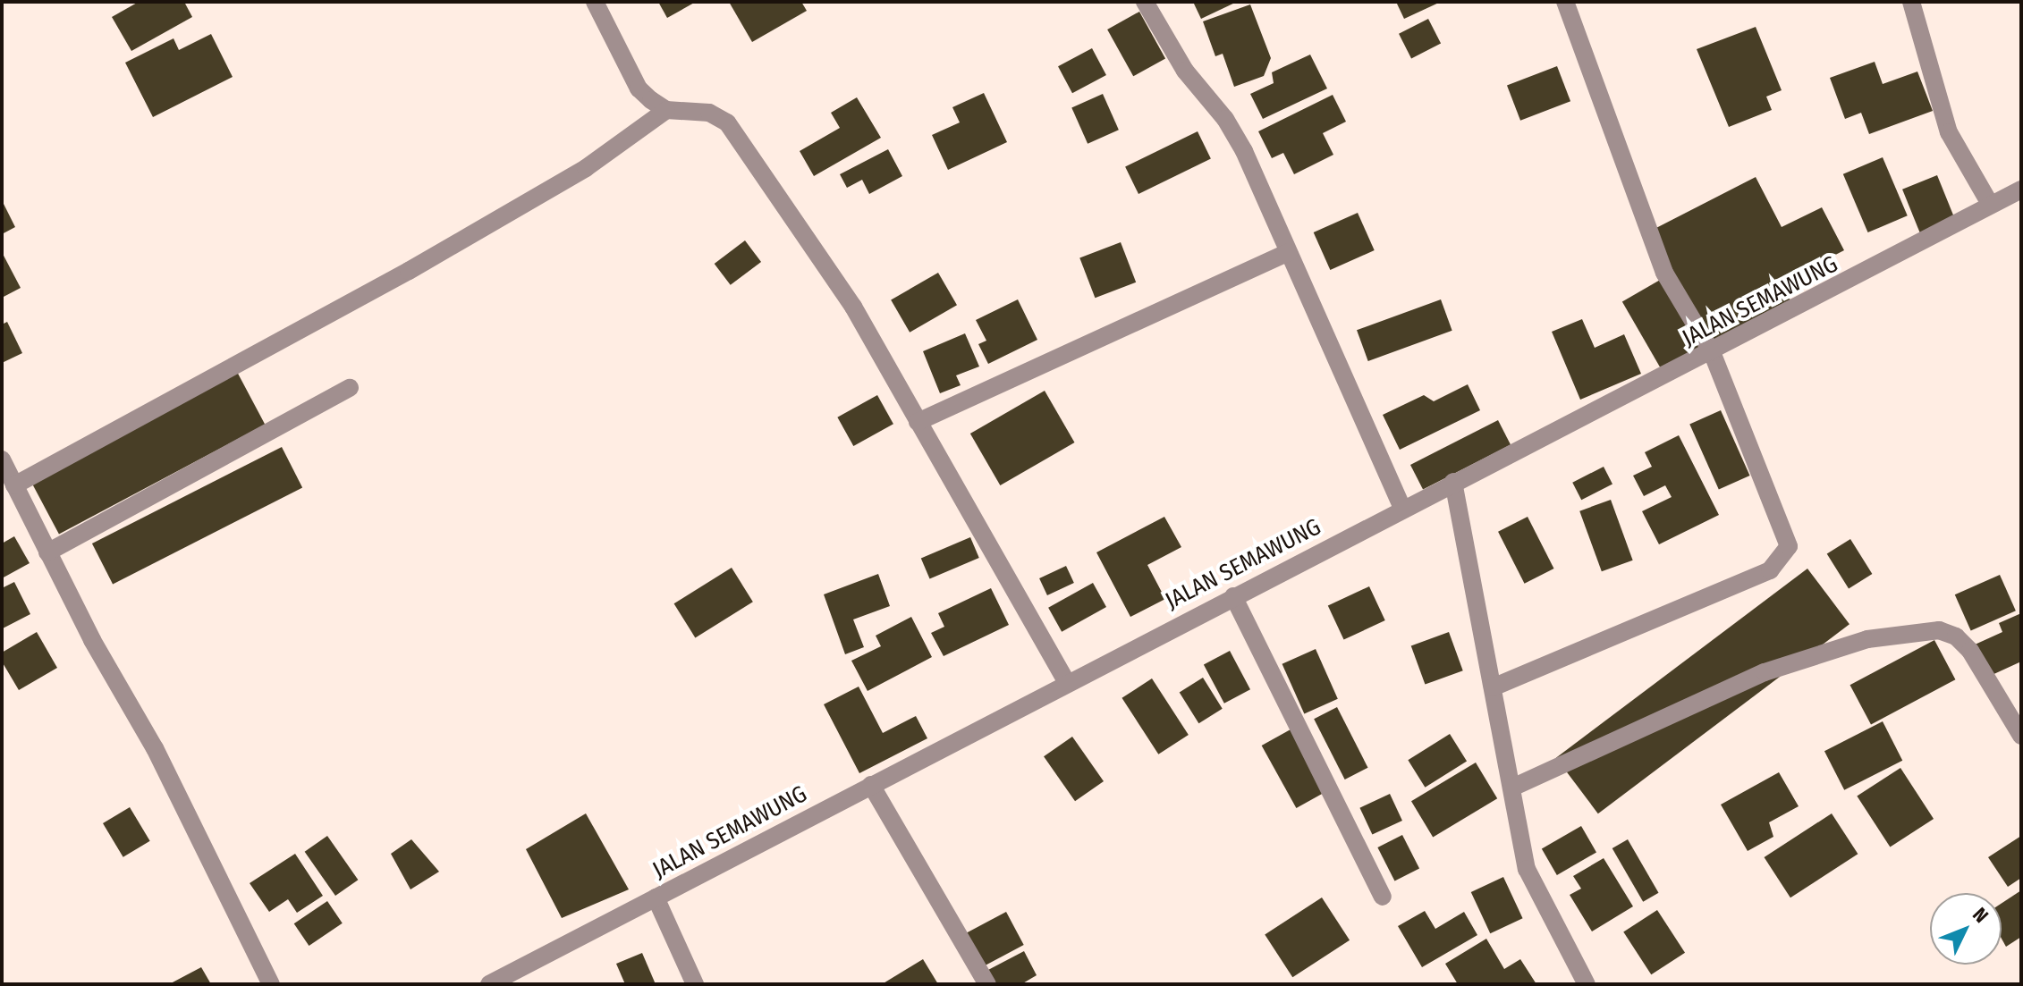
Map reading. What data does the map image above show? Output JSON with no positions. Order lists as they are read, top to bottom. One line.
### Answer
{"streets":{"street":["JALAN SEMAWUNG"]},"north":"top right"}
